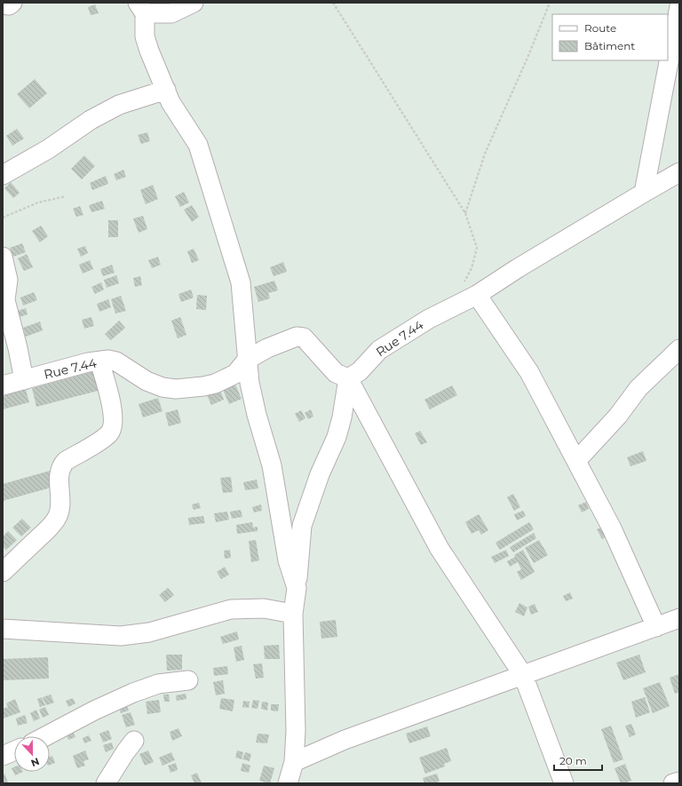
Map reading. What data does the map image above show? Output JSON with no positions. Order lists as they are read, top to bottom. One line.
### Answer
{"streets":{"street":["Rue 7.44"]},"legend":["Route","Bâtiment"],"scale_bar":"20 m","north":"bottom"}
